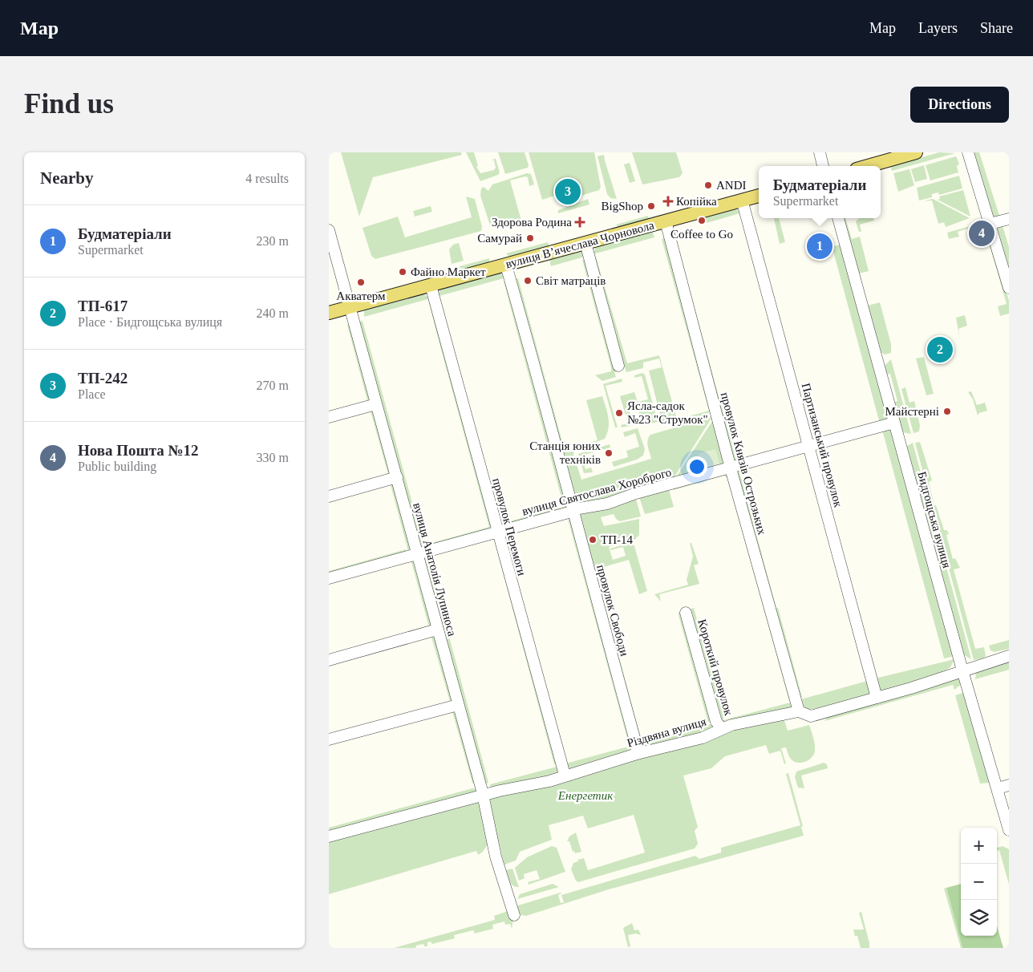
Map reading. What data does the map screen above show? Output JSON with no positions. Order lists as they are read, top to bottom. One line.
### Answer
{"streets":{"main road":["вулиця Вʼячеслава Чорновола"],"street":["Партизанський провулок","провулок Князів Острозьких","вулиця Святослава Хороброго","Бидгощська вулиця","провулок Перемоги","вулиця Анатолія Лупиноса","провулок Свободи","Короткий провулок","Різдвяна вулиця"]},"crossings":[["вулиця Вʼячеслава Чорновола","Партизанський провулок"],["вулиця Вʼячеслава Чорновола","провулок Князів Острозьких"],["вулиця Вʼячеслава Чорновола","провулок Перемоги"],["вулиця Вʼячеслава Чорновола","вулиця Анатолія Лупиноса"],["вулиця Вʼячеслава Чорновола","провулок Свободи"],["Партизанський провулок","вулиця Святослава Хороброго"],["Партизанський провулок","Різдвяна вулиця"],["провулок Князів Острозьких","вулиця Святослава Хороброго"],["провулок Князів Острозьких","Різдвяна вулиця"],["вулиця Святослава Хороброго","Бидгощська вулиця"],["вулиця Святослава Хороброго","провулок Перемоги"],["вулиця Святослава Хороброго","вулиця Анатолія Лупиноса"],["вулиця Святослава Хороброго","провулок Свободи"],["Бидгощська вулиця","Різдвяна вулиця"],["провулок Перемоги","Різдвяна вулиця"],["вулиця Анатолія Лупиноса","Різдвяна вулиця"],["провулок Свободи","Різдвяна вулиця"],["Короткий провулок","Різдвяна вулиця"]],"parks":["Енергетик"],"places":{"other":["ANDI","BigShop","Coffee to Go","Самурай","Файно Маркет","Світ матраців","Акватерм","Майстерні","Ясла-садок №23 \"Струмок\"","Станція юних техніків","ТП-14"],"health":["Копійка","Здорова Родина"]},"page":{"header":"Map","nav":["Map","Layers","Share"],"buttons":"Directions","title":"Find us","heading":["Nearby","4 results"],"popup":["Будматеріали","Supermarket"],"pins":["3","4","1","2"],"list":[{"mark":"1","name":"Будматеріали","note":"Supermarket","value":"230 m"},{"mark":"2","name":"ТП-617","note":"Place · Бидгощська вулиця","value":"240 m"},{"mark":"3","name":"ТП-242","note":"Place","value":"270 m"},{"mark":"4","name":"Нова Пошта №12","note":"Public building","value":"330 m"}],"map_buttons":["+","−"]}}
